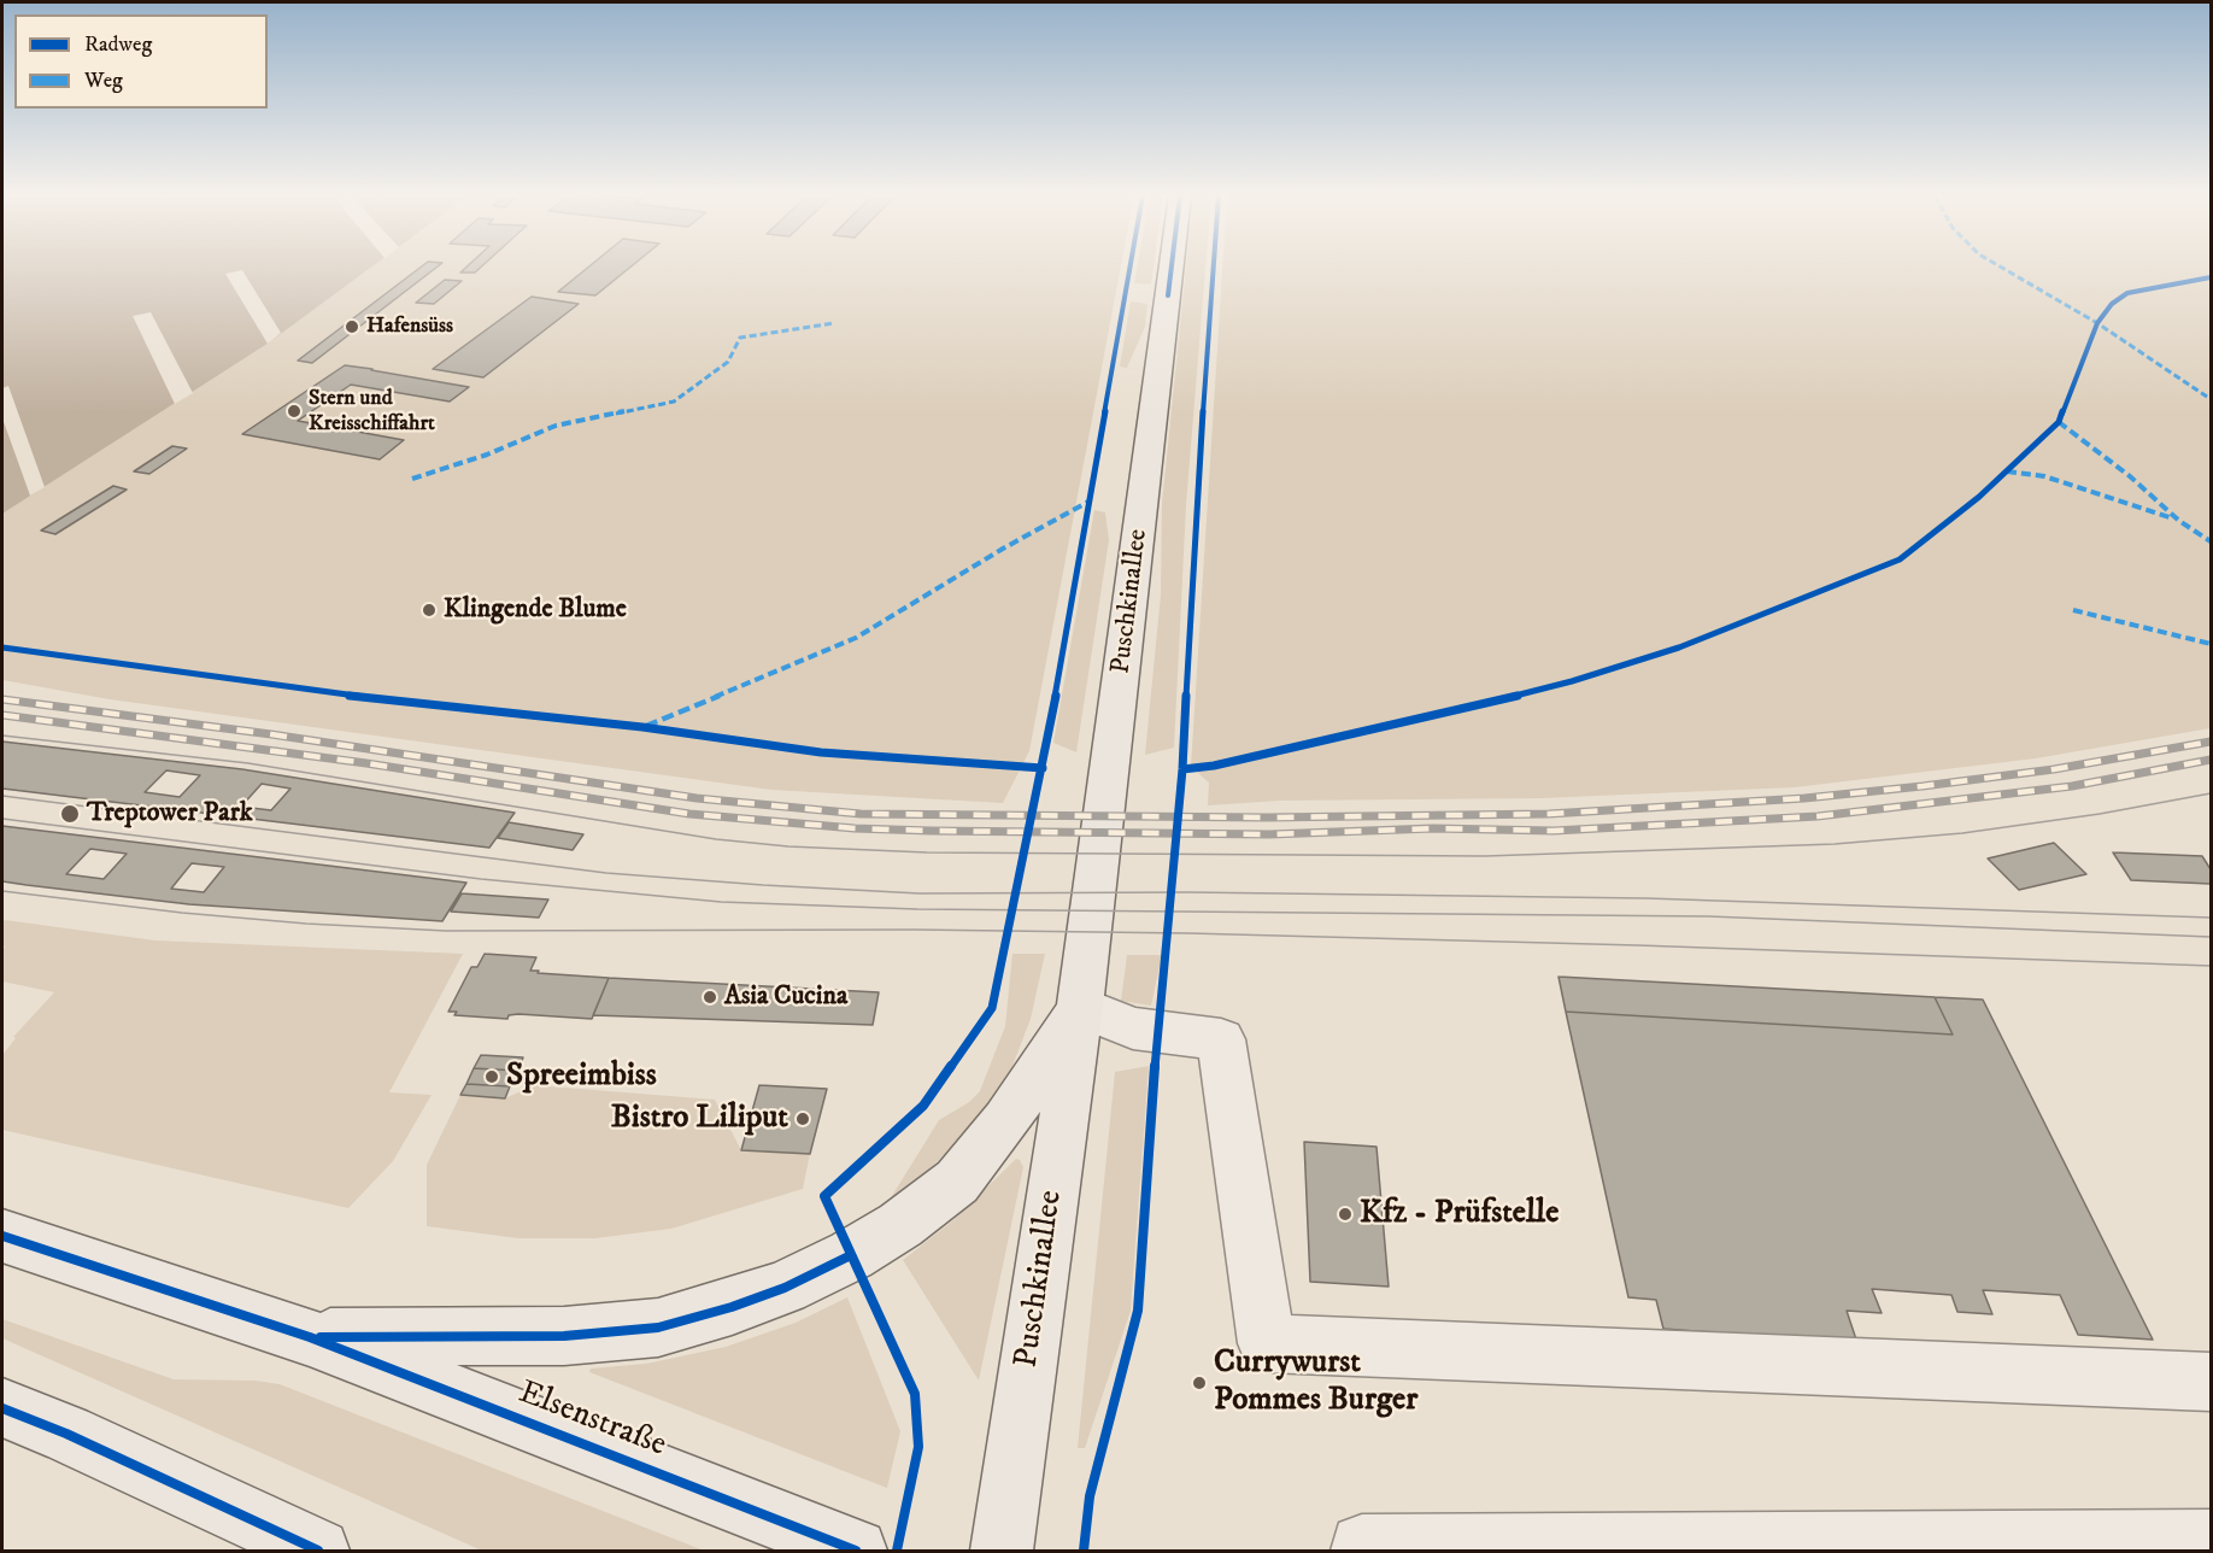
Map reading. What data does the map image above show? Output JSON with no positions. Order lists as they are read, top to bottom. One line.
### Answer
{"streets":{"main road":["Puschkinallee","Elsenstraße"]},"crossings":[["Puschkinallee","Elsenstraße"]],"places":["Hafensüss","Stern und Kreisschiffahrt","Klingende Blume","Treptower Park","Asia Cucina","Spreeimbiss","Bistro Liliput","Kfz - Prüfstelle","Currywurst Pommes Burger"],"legend":["Radweg","Weg"]}
